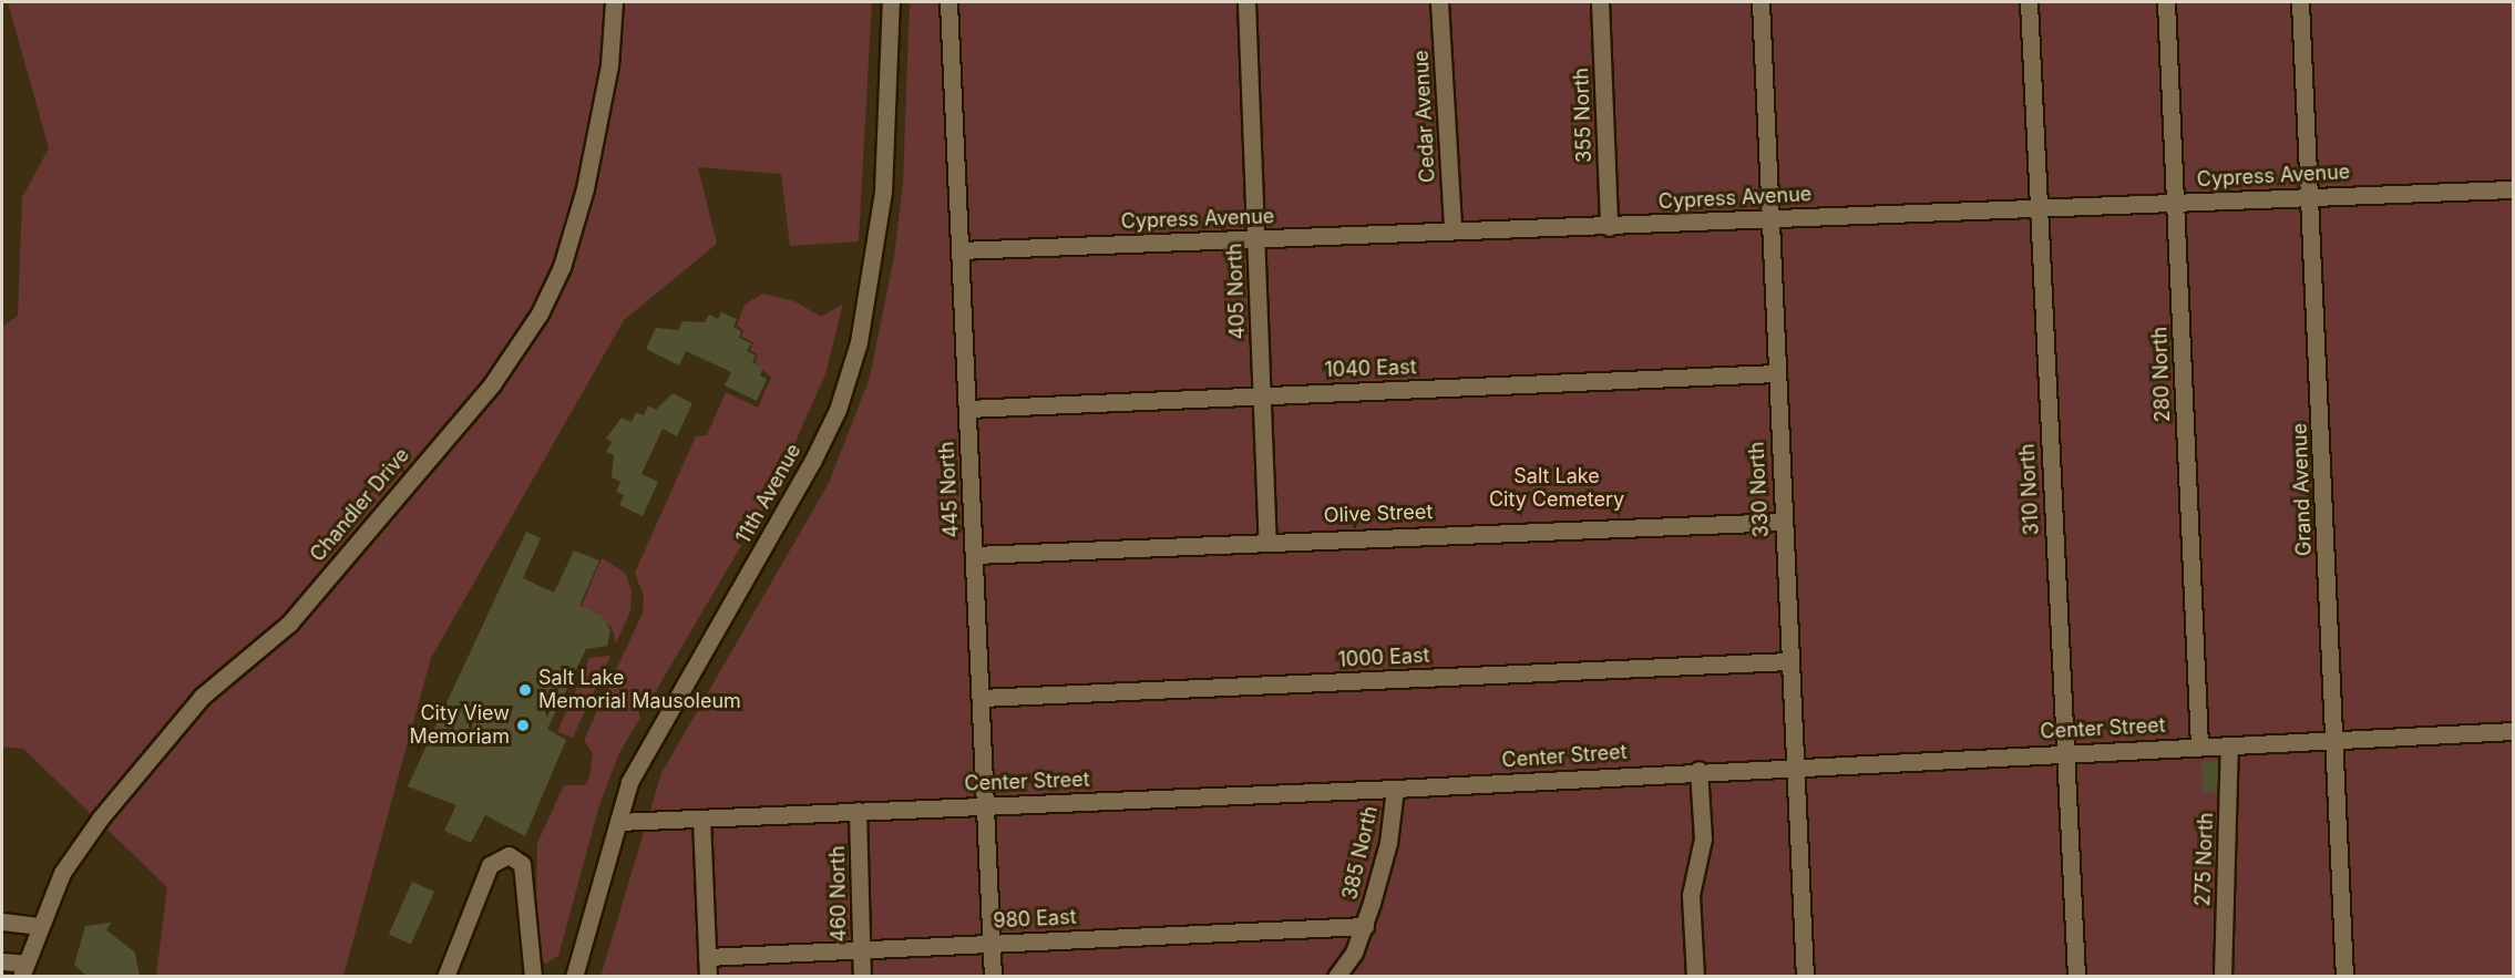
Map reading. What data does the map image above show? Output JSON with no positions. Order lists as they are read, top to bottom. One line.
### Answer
{"streets":{"street":["355 North","Cedar Avenue","Cypress Avenue","405 North","1040 East","280 North","445 North","330 North","310 North","Grand Avenue","11th Avenue","Chandler Drive","Olive Street","1000 East","Center Street","385 North","275 North","460 North","980 East"]},"crossings":[["355 North","Cypress Avenue"],["Cedar Avenue","Cypress Avenue"],["Cypress Avenue","405 North"],["Cypress Avenue","280 North"],["Cypress Avenue","445 North"],["Cypress Avenue","330 North"],["Cypress Avenue","310 North"],["Cypress Avenue","Grand Avenue"],["405 North","1040 East"],["405 North","Olive Street"],["1040 East","445 North"],["1040 East","330 North"],["280 North","Center Street"],["445 North","Olive Street"],["445 North","1000 East"],["445 North","Center Street"],["445 North","980 East"],["330 North","Olive Street"],["330 North","1000 East"],["330 North","Center Street"],["310 North","Center Street"],["Grand Avenue","Center Street"],["11th Avenue","Center Street"],["Center Street","385 North"],["Center Street","275 North"],["Center Street","460 North"],["385 North","980 East"],["460 North","980 East"]],"parks":["Salt Lake City Cemetery"],"places":["Salt Lake Memorial Mausoleum","City View Memoriam"]}
